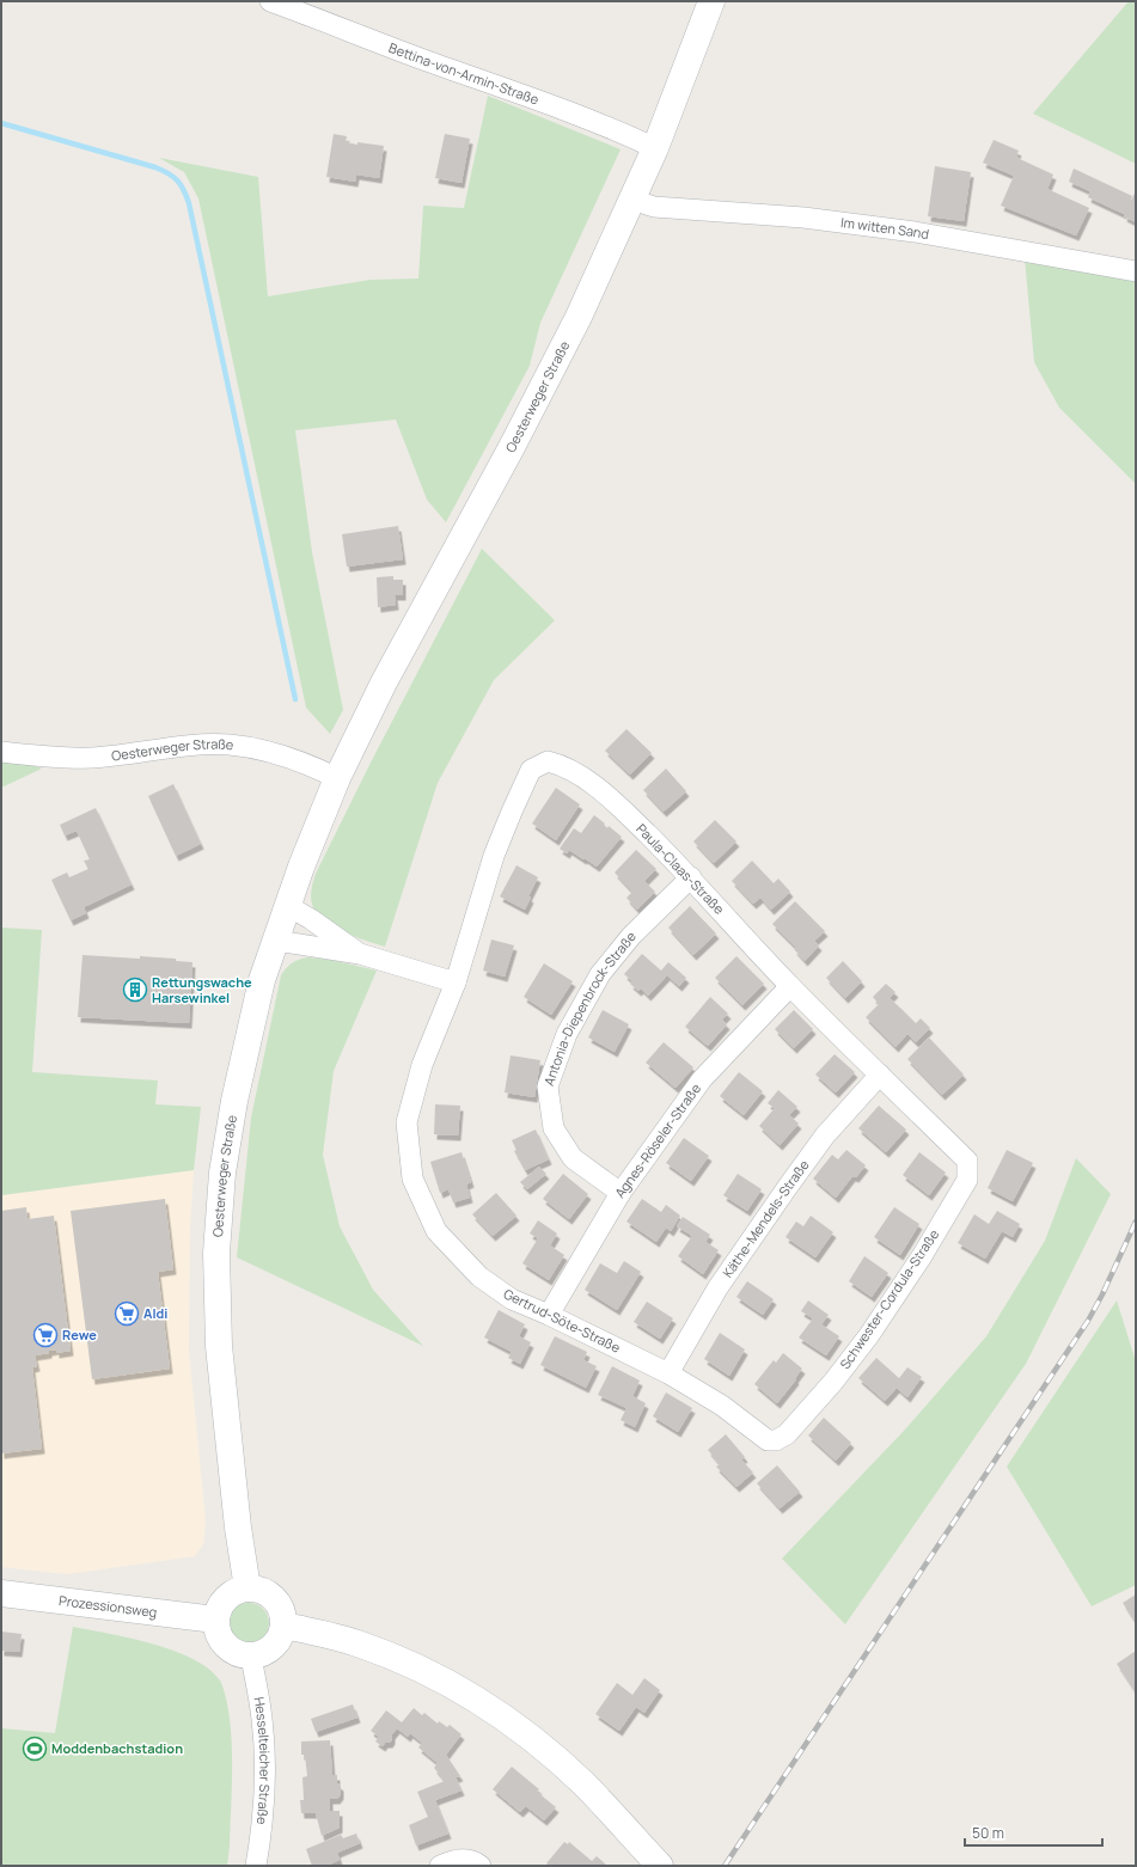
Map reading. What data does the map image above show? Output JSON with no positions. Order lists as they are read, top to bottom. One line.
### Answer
{"streets":{"street":["Bettina-von-Armin-Straße","Im witten Sand","Oesterweger Straße","Paula-Claas-Straße","Antonia-Diepenbrock-Straße","Agnes-Röseler-Straße","Käthe-Mendels-Straße","Schwester-Cordula-Straße","Gertrud-Söte-Straße","Prozessionsweg","Hesselteicher Straße"]},"crossings":[["Bettina-von-Armin-Straße","Oesterweger Straße"],["Im witten Sand","Oesterweger Straße"],["Oesterweger Straße","Prozessionsweg"],["Oesterweger Straße","Hesselteicher Straße"],["Paula-Claas-Straße","Antonia-Diepenbrock-Straße"],["Paula-Claas-Straße","Agnes-Röseler-Straße"],["Paula-Claas-Straße","Käthe-Mendels-Straße"],["Paula-Claas-Straße","Schwester-Cordula-Straße"],["Paula-Claas-Straße","Gertrud-Söte-Straße"],["Antonia-Diepenbrock-Straße","Agnes-Röseler-Straße"],["Agnes-Röseler-Straße","Gertrud-Söte-Straße"],["Käthe-Mendels-Straße","Gertrud-Söte-Straße"],["Schwester-Cordula-Straße","Gertrud-Söte-Straße"],["Prozessionsweg","Hesselteicher Straße"]],"places":{"building":["Rettungswache Harsewinkel"],"supermarket":["Aldi","Rewe"],"sports":["Moddenbachstadion"]},"scale_bar":"50 m"}
